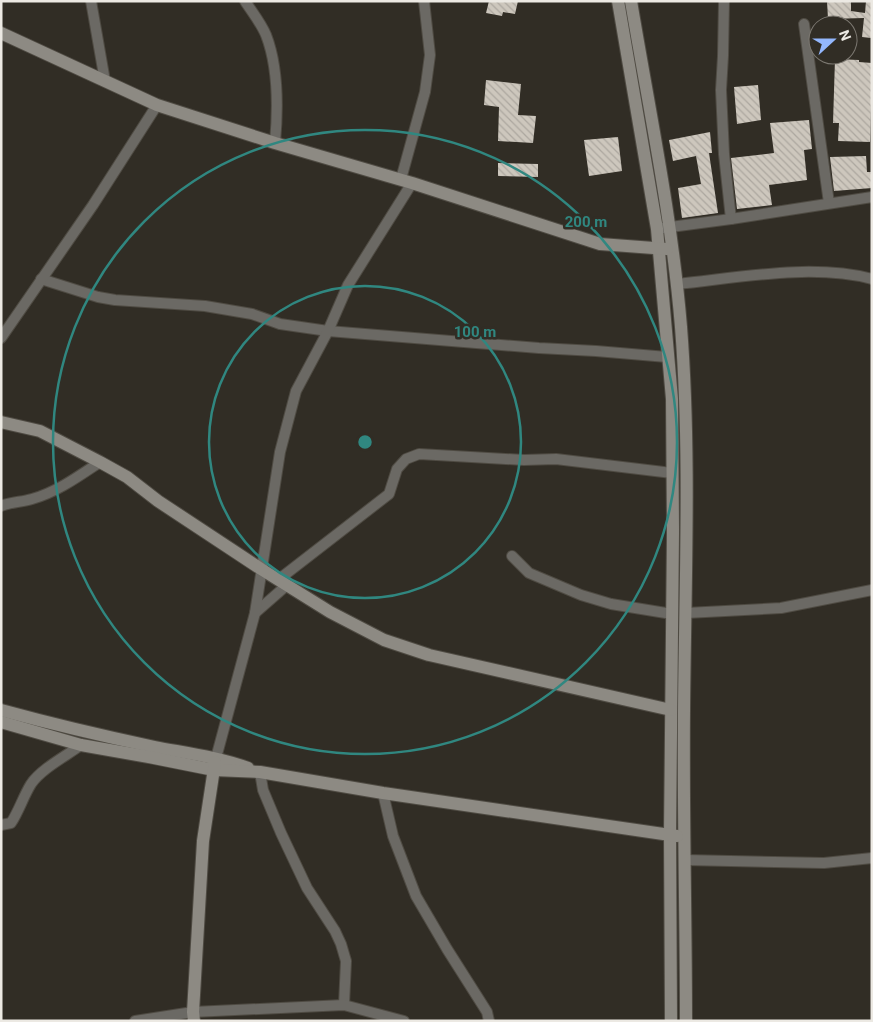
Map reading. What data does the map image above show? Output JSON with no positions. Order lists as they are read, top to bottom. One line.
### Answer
{"north":"right","rings":["200 m","100 m"]}
